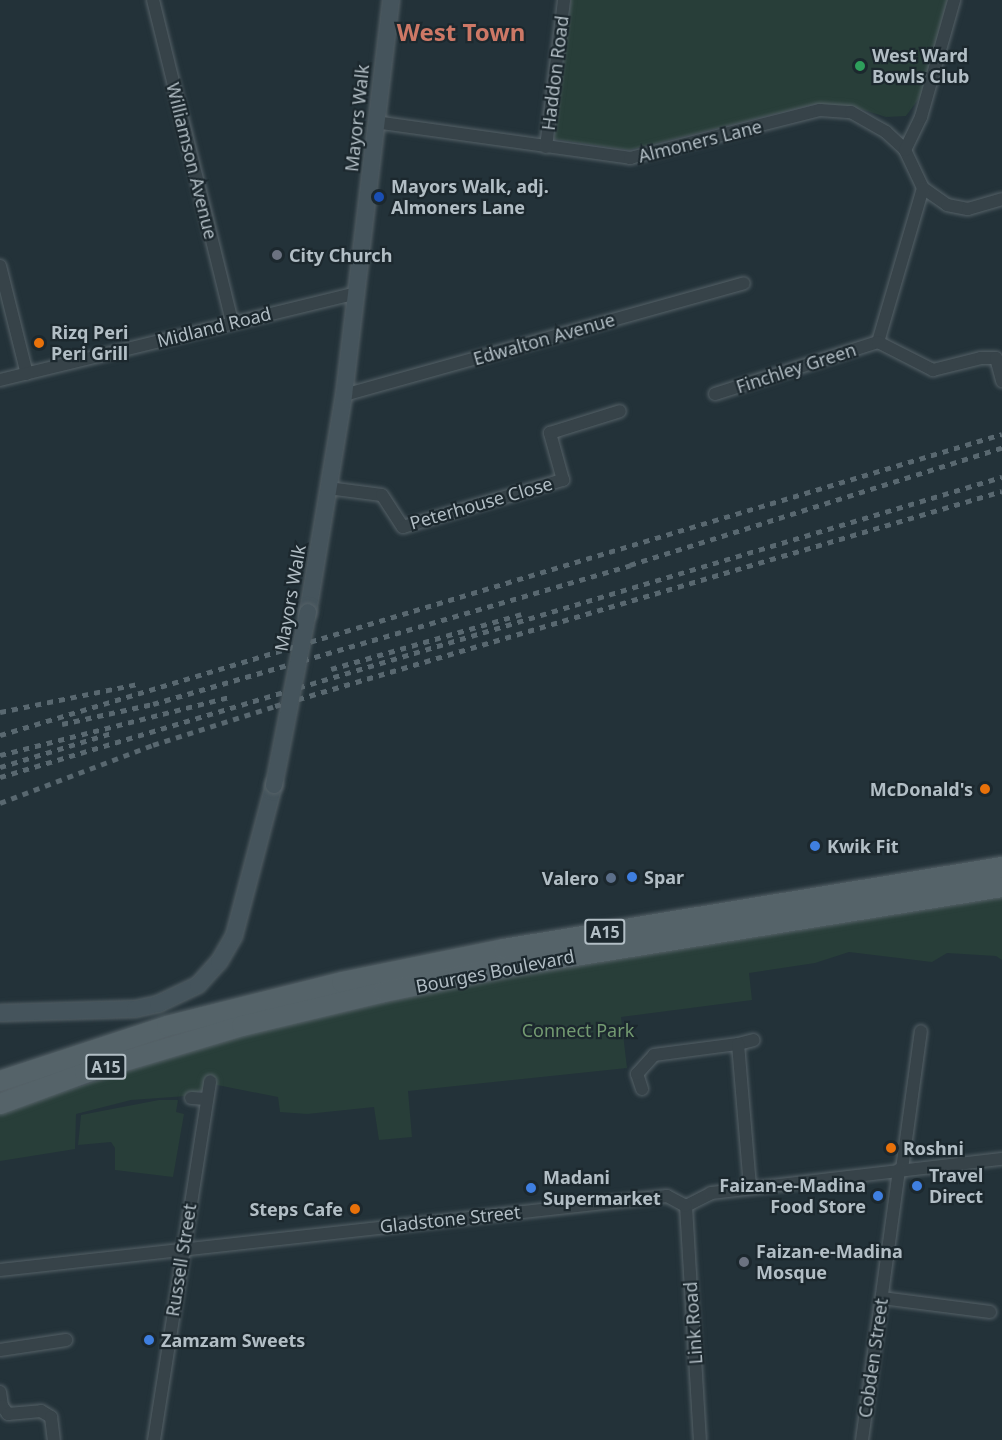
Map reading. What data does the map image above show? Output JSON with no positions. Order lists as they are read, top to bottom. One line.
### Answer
{"streets":{"main road":["A15","Bourges Boulevard"],"street":["Haddon Road","Mayors Walk","Almoners Lane","Williamson Avenue","Midland Road","Edwalton Avenue","Finchley Green","Peterhouse Close","Gladstone Street","Russell Street","Link Road","Cobden Street"]},"crossings":[["Haddon Road","Almoners Lane"],["Mayors Walk","Almoners Lane"],["Mayors Walk","Midland Road"],["Mayors Walk","Edwalton Avenue"],["Mayors Walk","Peterhouse Close"],["Williamson Avenue","Midland Road"],["Gladstone Street","Russell Street"],["Gladstone Street","Link Road"]],"districts":["West Town"],"parks":["Connect Park"],"places":["West Ward Bowls Club","Mayors Walk, adj. Almoners Lane","City Church","Rizq Peri Peri Grill","McDonald's","Kwik Fit","Spar","Valero","Roshni","Travel Direct","Madani Supermarket","Faizan-e-Madina Food Store","Steps Cafe","Faizan-e-Madina Mosque","Zamzam Sweets"]}
